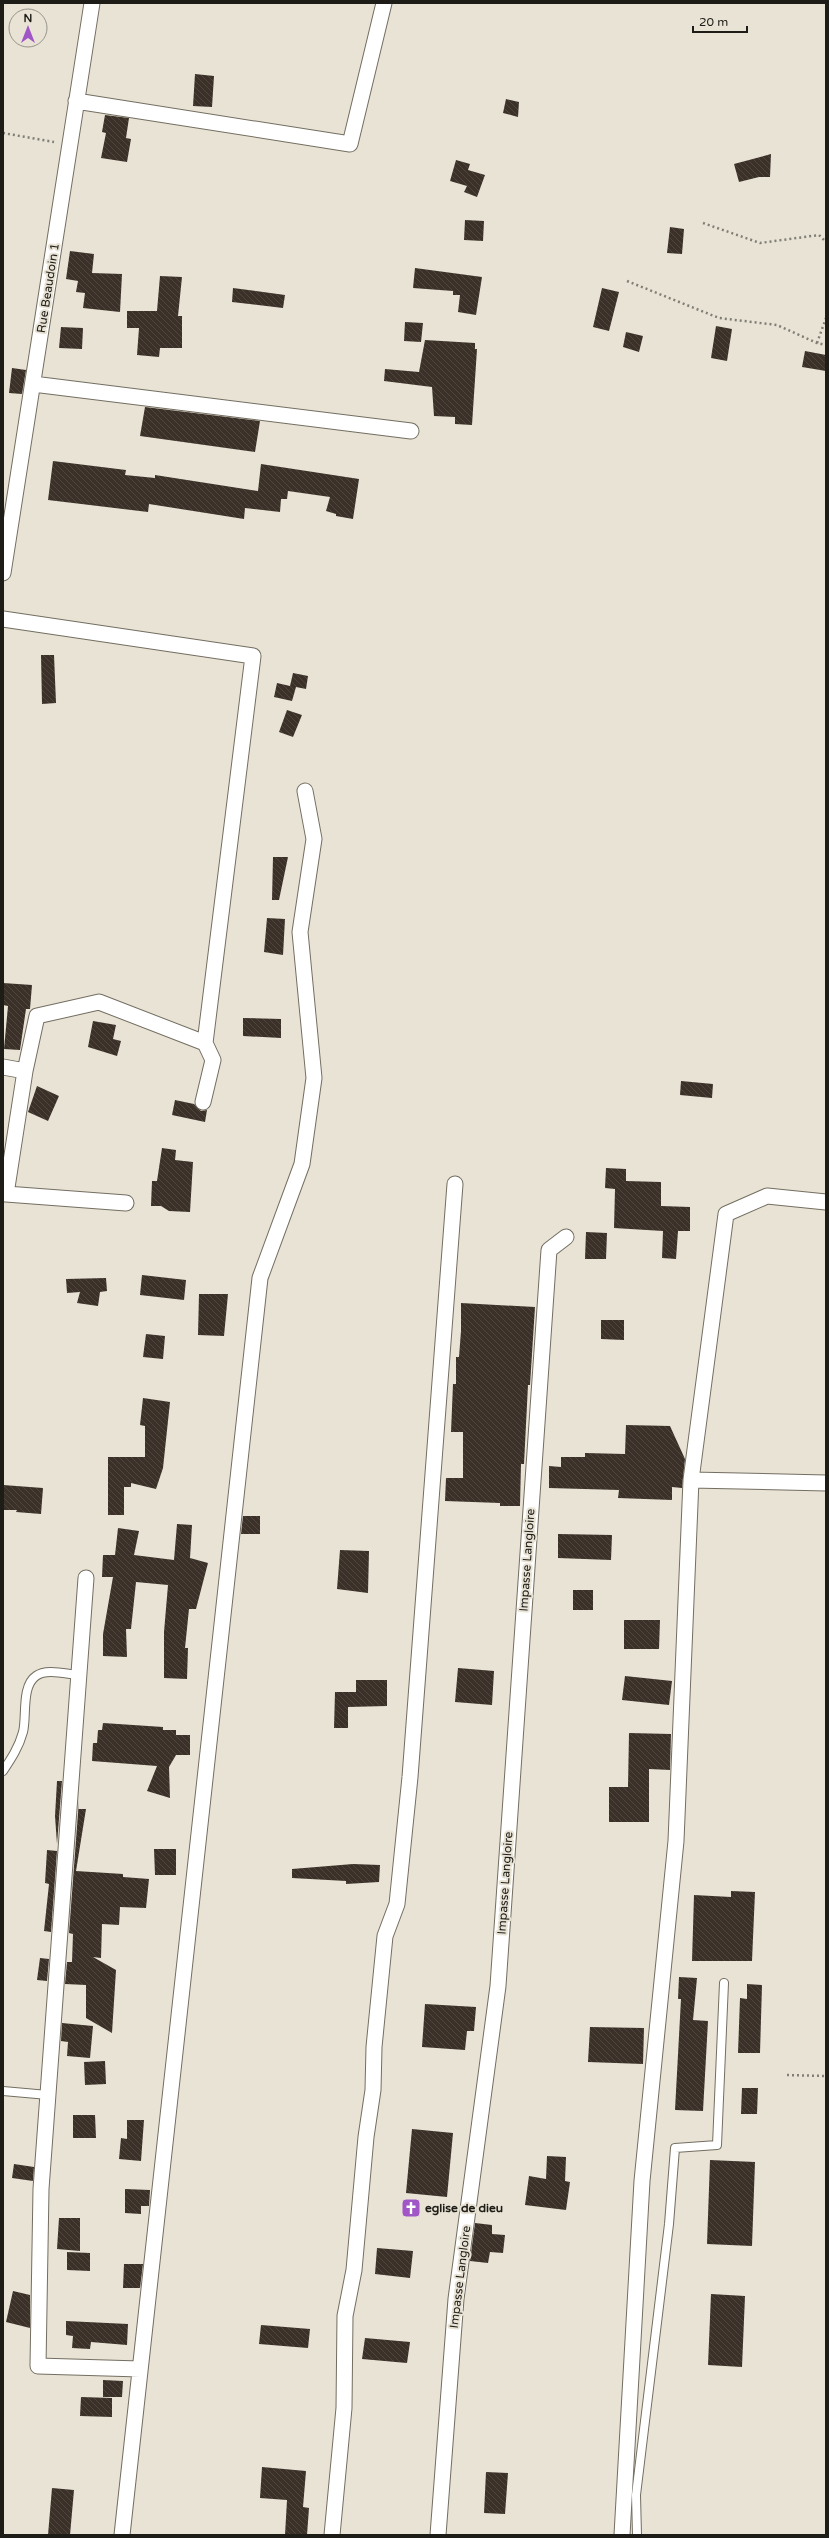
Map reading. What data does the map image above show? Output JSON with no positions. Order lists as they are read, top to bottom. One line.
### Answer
{"streets":{"street":["Rue Beaudoin 1","Impasse Langloire"]},"places":{"church":["eglise de dieu"]},"scale_bar":"20 m","north":"top"}
